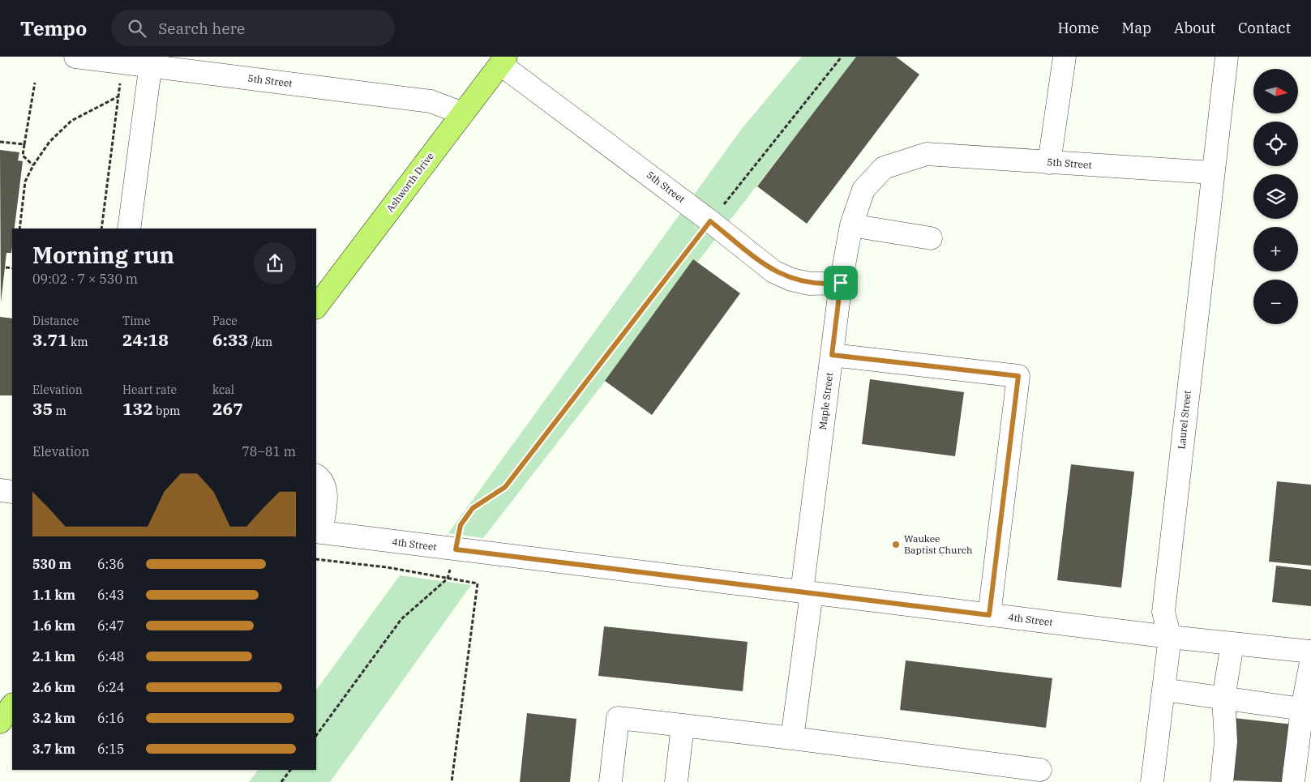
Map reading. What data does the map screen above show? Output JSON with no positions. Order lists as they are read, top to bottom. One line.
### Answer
{"streets":{"main road":["Ashworth Drive"],"street":["5th Street","Maple Street","Laurel Street","4th Street"]},"crossings":[["5th Street","Ashworth Drive"],["5th Street","Maple Street"],["5th Street","Laurel Street"],["Maple Street","4th Street"],["Laurel Street","4th Street"]],"places":["Waukee Baptist Church"],"north":"right","page":{"header":"Tempo","search":"Search here","nav":["Home","Map","About","Contact"],"map_buttons":["+","−"],"heading":["Morning run","09:02 · 7 × 530 m"],"stats":[["Distance","3.71 km"],["Time","24:18"],["Pace","6:33 /km"],["Elevation","35 m"],["Heart rate","132 bpm"],["kcal","267"]],"chart":["Elevation","78–81 m"],"list":[{"name":"530 m","note":"6:36"},{"name":"1.1 km","note":"6:43"},{"name":"1.6 km","note":"6:47"},{"name":"2.1 km","note":"6:48"},{"name":"2.6 km","note":"6:24"},{"name":"3.2 km","note":"6:16"},{"name":"3.7 km","note":"6:15"}]}}
